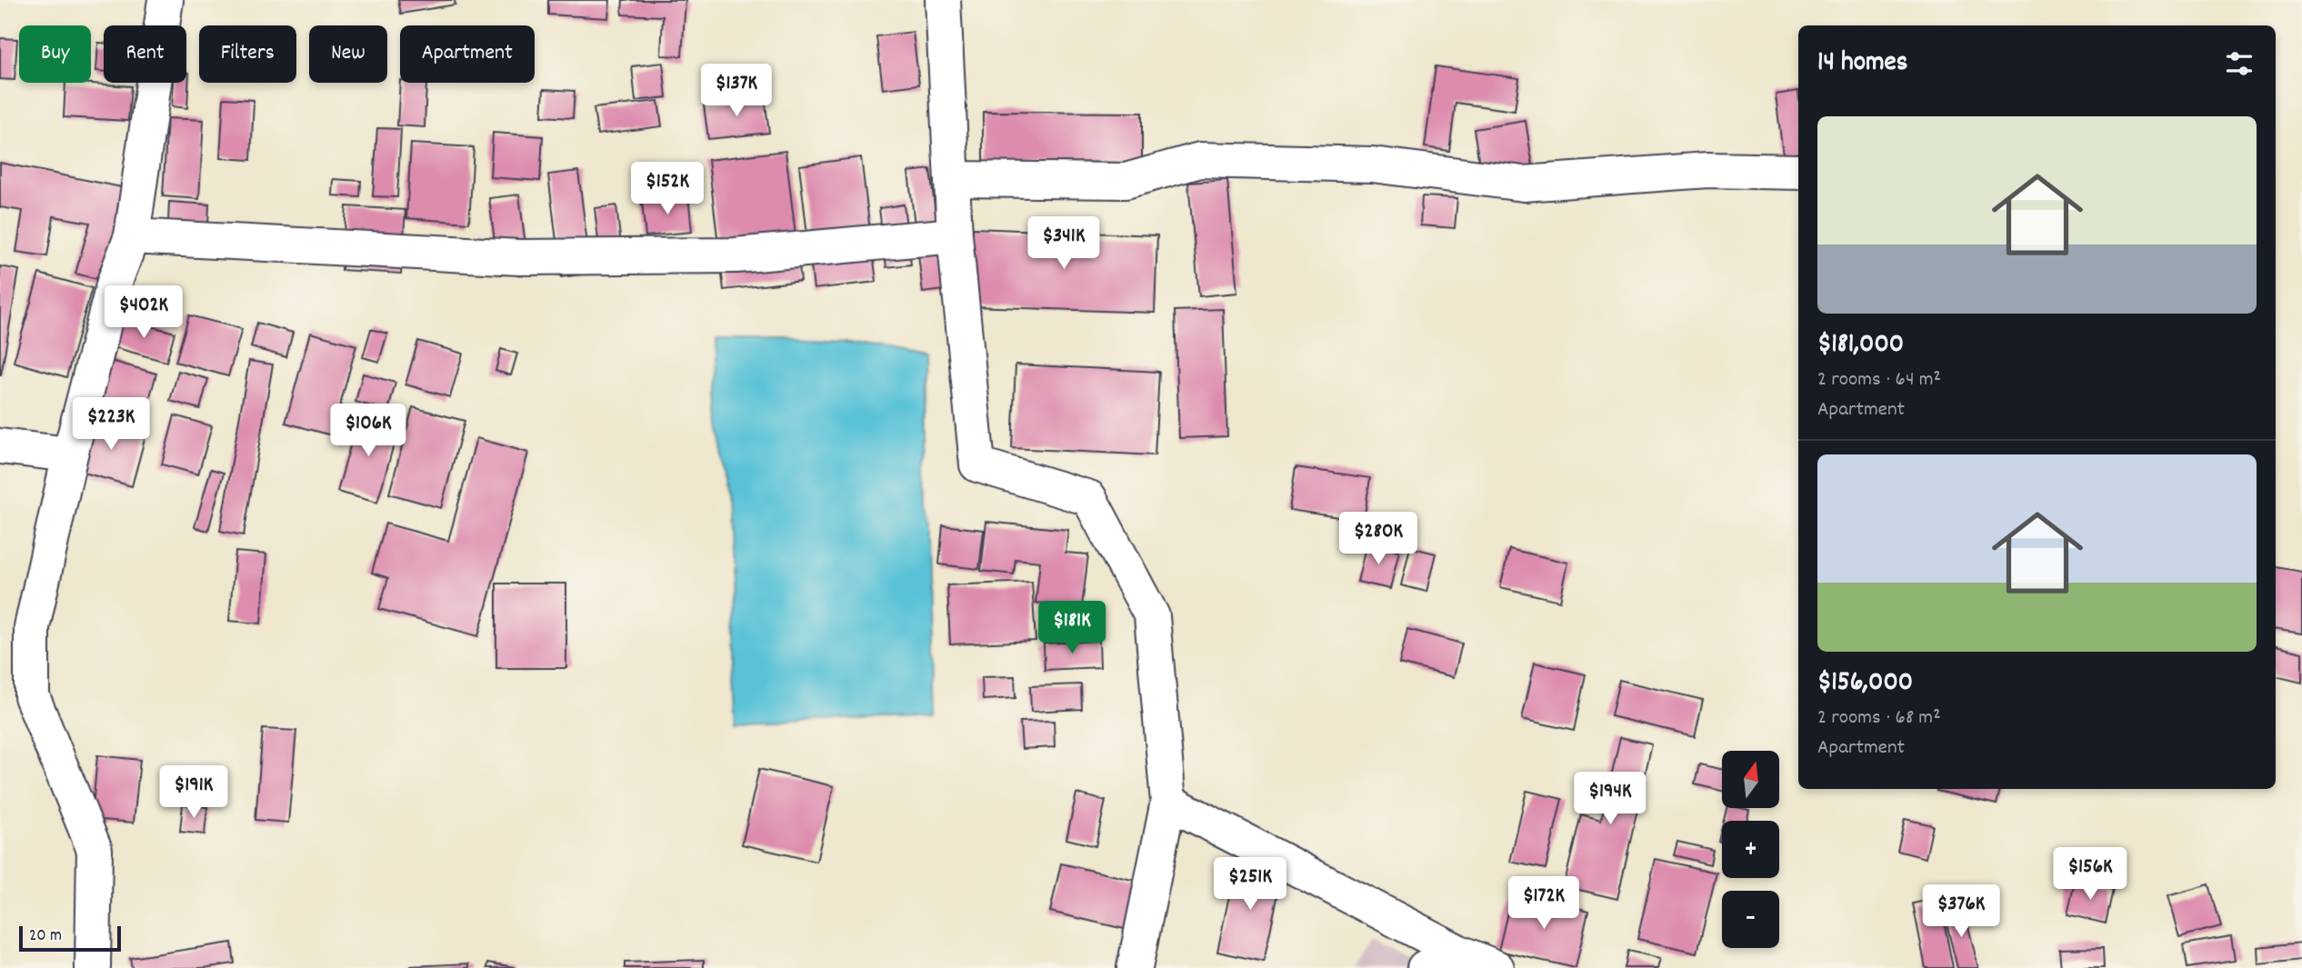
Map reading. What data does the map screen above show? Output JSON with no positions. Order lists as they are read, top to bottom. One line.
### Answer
{"scale_bar":"20 m","north":"top","page":{"chip":["Buy","Rent","Filters","New","Apartment"],"heading":"14 homes","price":["$137K","$152K","$341K","$402K","$223K","$106K","$280K","$181K","$191K","$194K","$156K","$251K","$172K","$376K"],"list":[{"name":"$181,000","note":"2 rooms · 64 m² · Apartment"},{"name":"$156,000","note":"2 rooms · 68 m² · Apartment"}],"map_buttons":["+","−"],"scale":"20 m"}}
